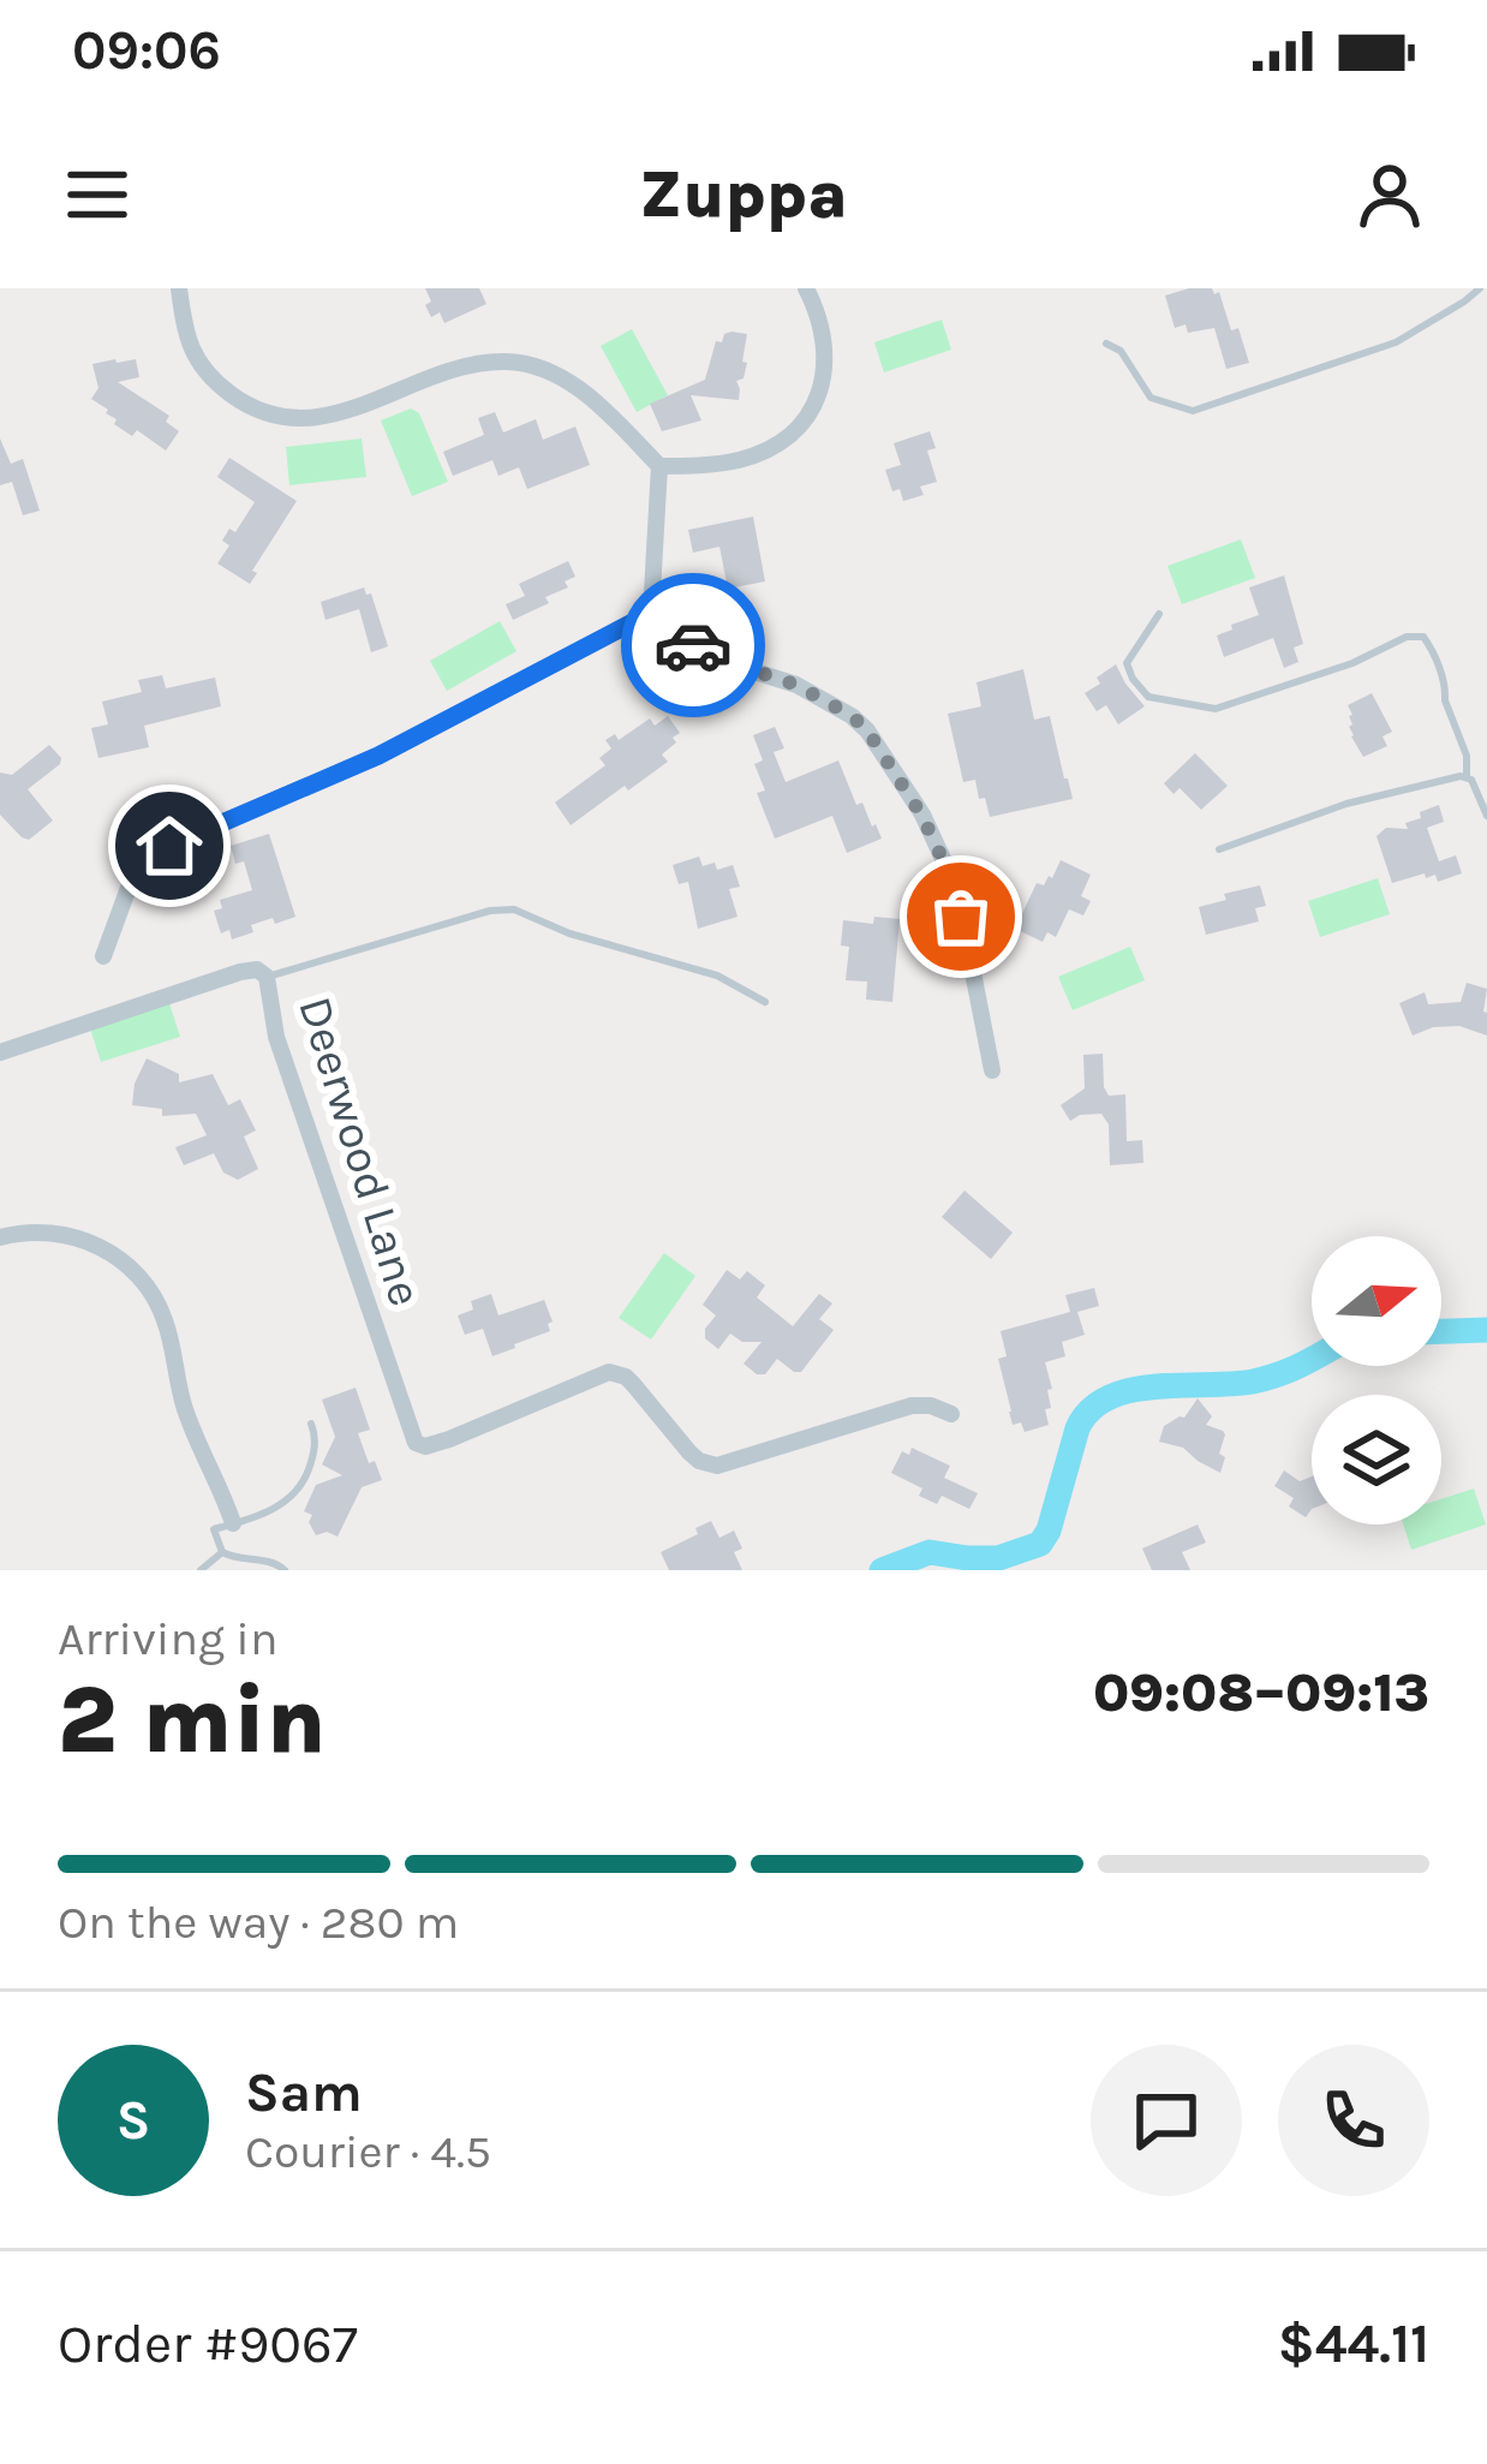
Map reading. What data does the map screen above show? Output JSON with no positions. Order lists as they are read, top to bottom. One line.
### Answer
{"streets":{"street":["Deerwood Lane"]},"north":"right","page":{"status":"09:06","header":"Zuppa","heading":["2 min","Arriving in","09:08–09:13"],"panel":["Sam","Courier · 4.5","Order #9067","$44.11"],"bar":"On the way · 280 m","round":"S"}}
